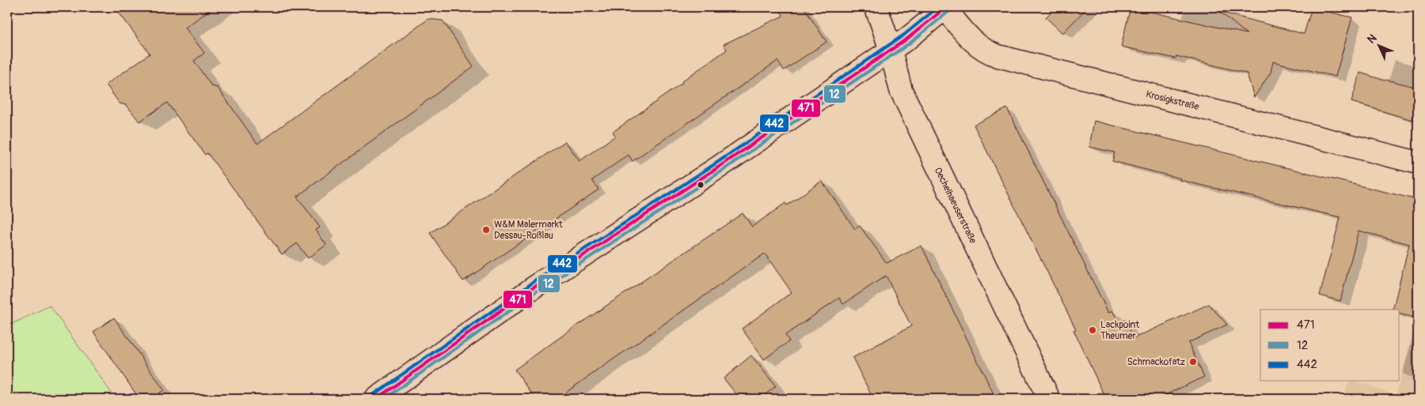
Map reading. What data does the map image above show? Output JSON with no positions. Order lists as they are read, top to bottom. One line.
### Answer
{"streets":{"street":["Krosigkstraße","Oechelhaeuserstraße"]},"places":["W&M Malermarkt Dessau-Roßlau","Lackpoint Theumer","Schmackofatz"],"lines":["transit line 471","transit line 442","transit line 12"],"legend":["471","12","442"],"north":"top left"}
